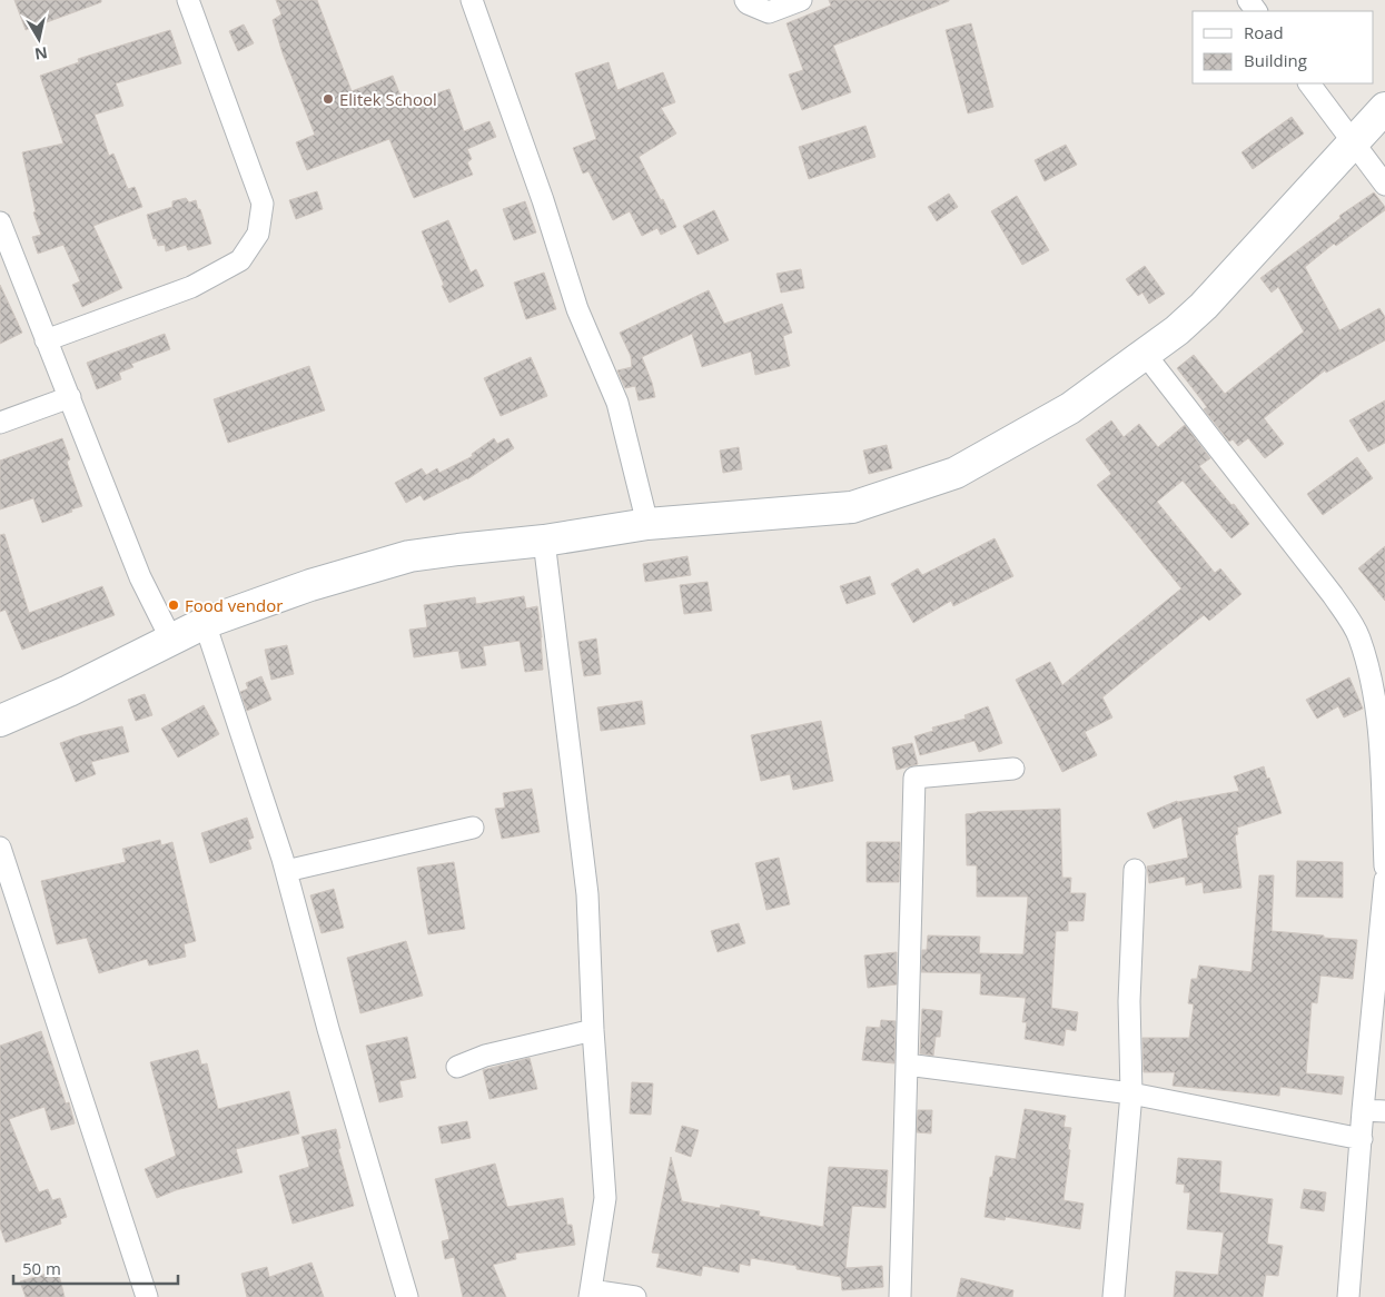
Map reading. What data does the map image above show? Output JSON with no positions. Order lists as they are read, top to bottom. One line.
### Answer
{"places":["Elitek School","Food vendor"],"legend":["Road","Building"],"scale_bar":"50 m","north":"bottom"}
